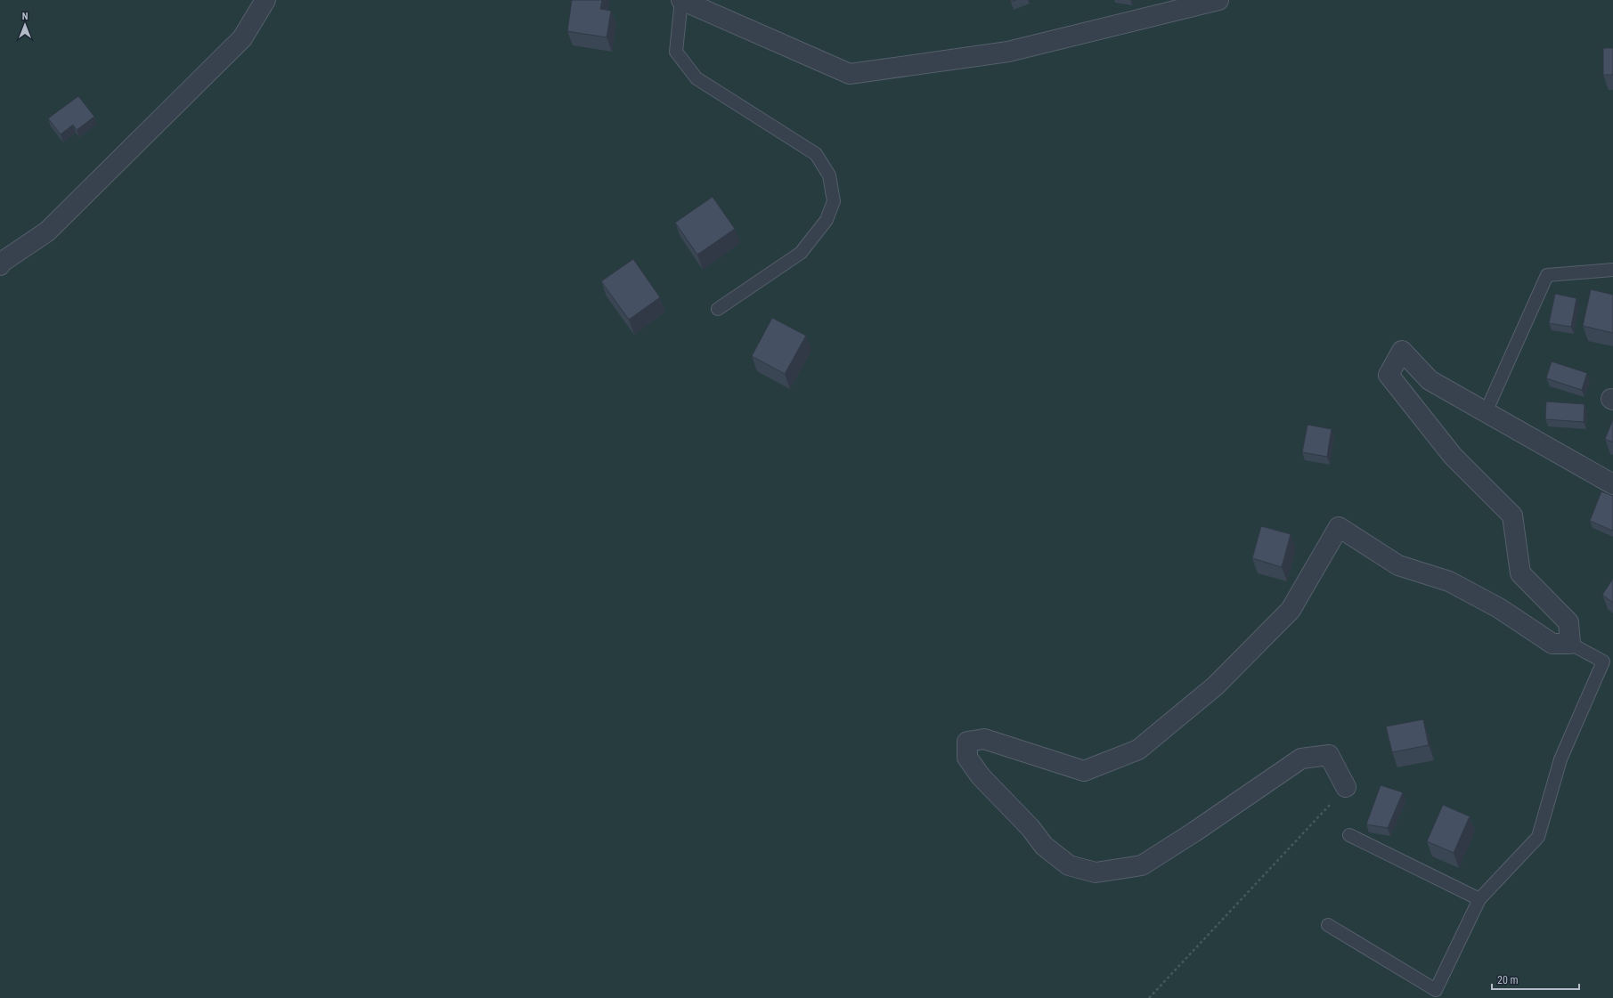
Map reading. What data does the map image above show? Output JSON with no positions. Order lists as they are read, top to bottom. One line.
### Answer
{"scale_bar":"20 m","north":"top"}
